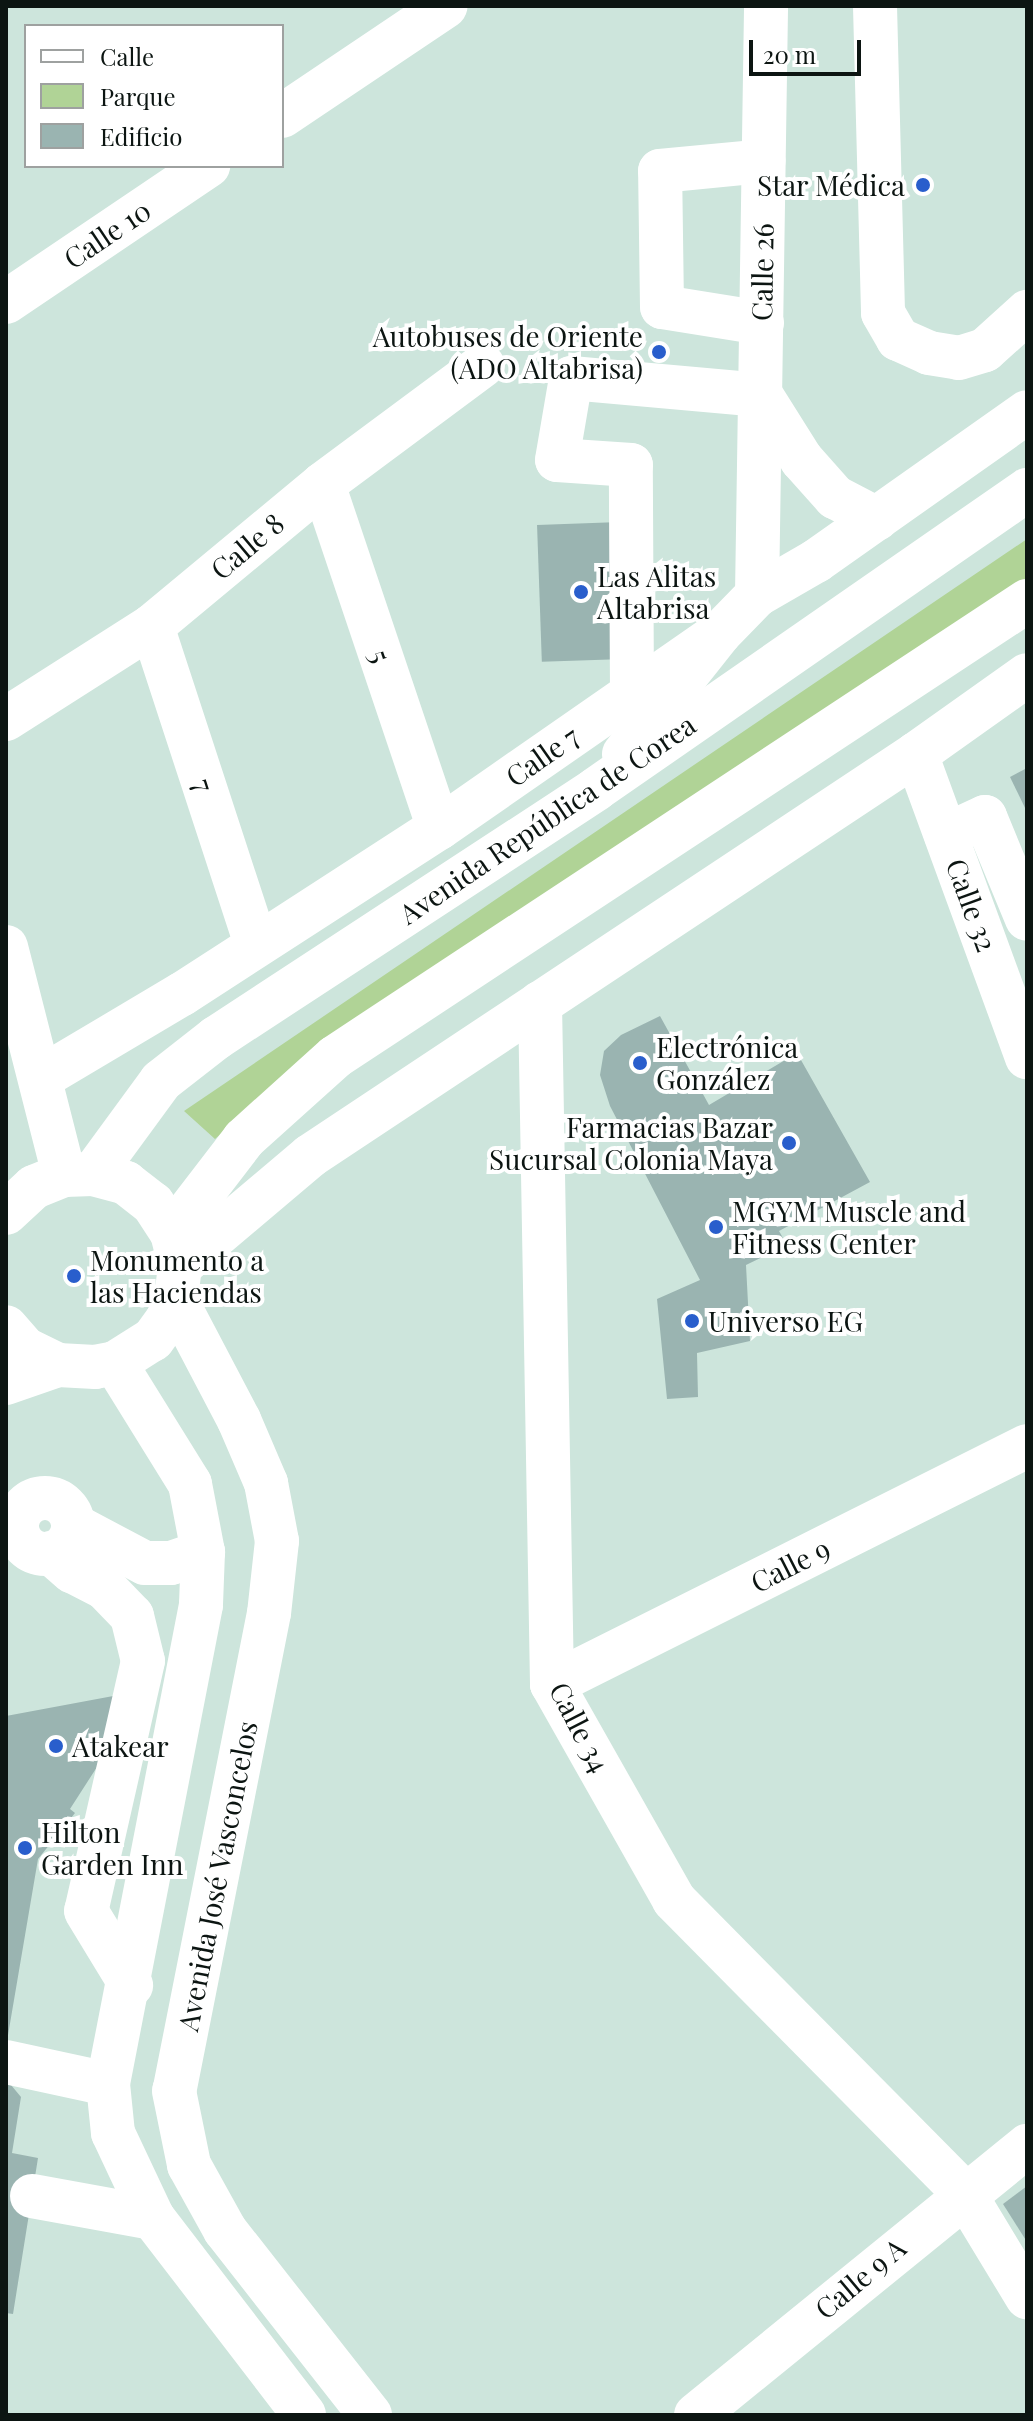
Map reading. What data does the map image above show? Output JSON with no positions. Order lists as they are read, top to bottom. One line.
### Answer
{"streets":{"street":["Calle 10","Calle 26","Calle 8","5","Calle 7","7","Avenida República de Corea","Calle 32","Calle 9","Calle 34","Avenida José Vasconcelos","Calle 9 A"]},"crossings":[["Calle 26","Calle 7"],["Calle 8","5"],["Calle 8","7"],["5","Calle 7"],["Calle 7","7"],["Avenida República de Corea","Avenida José Vasconcelos"],["Calle 9","Calle 34"],["Calle 34","Calle 9 A"]],"places":["Star Médica","Autobuses de Oriente (ADO Altabrisa)","Las Alitas Altabrisa","Electrónica González","Farmacias Bazar Sucursal Colonia Maya","MGYM Muscle and Fitness Center","Monumento a las Haciendas","Universo EG","Atakear","Hilton Garden Inn"],"legend":["Calle","Parque","Edificio"],"scale_bar":"20 m"}
